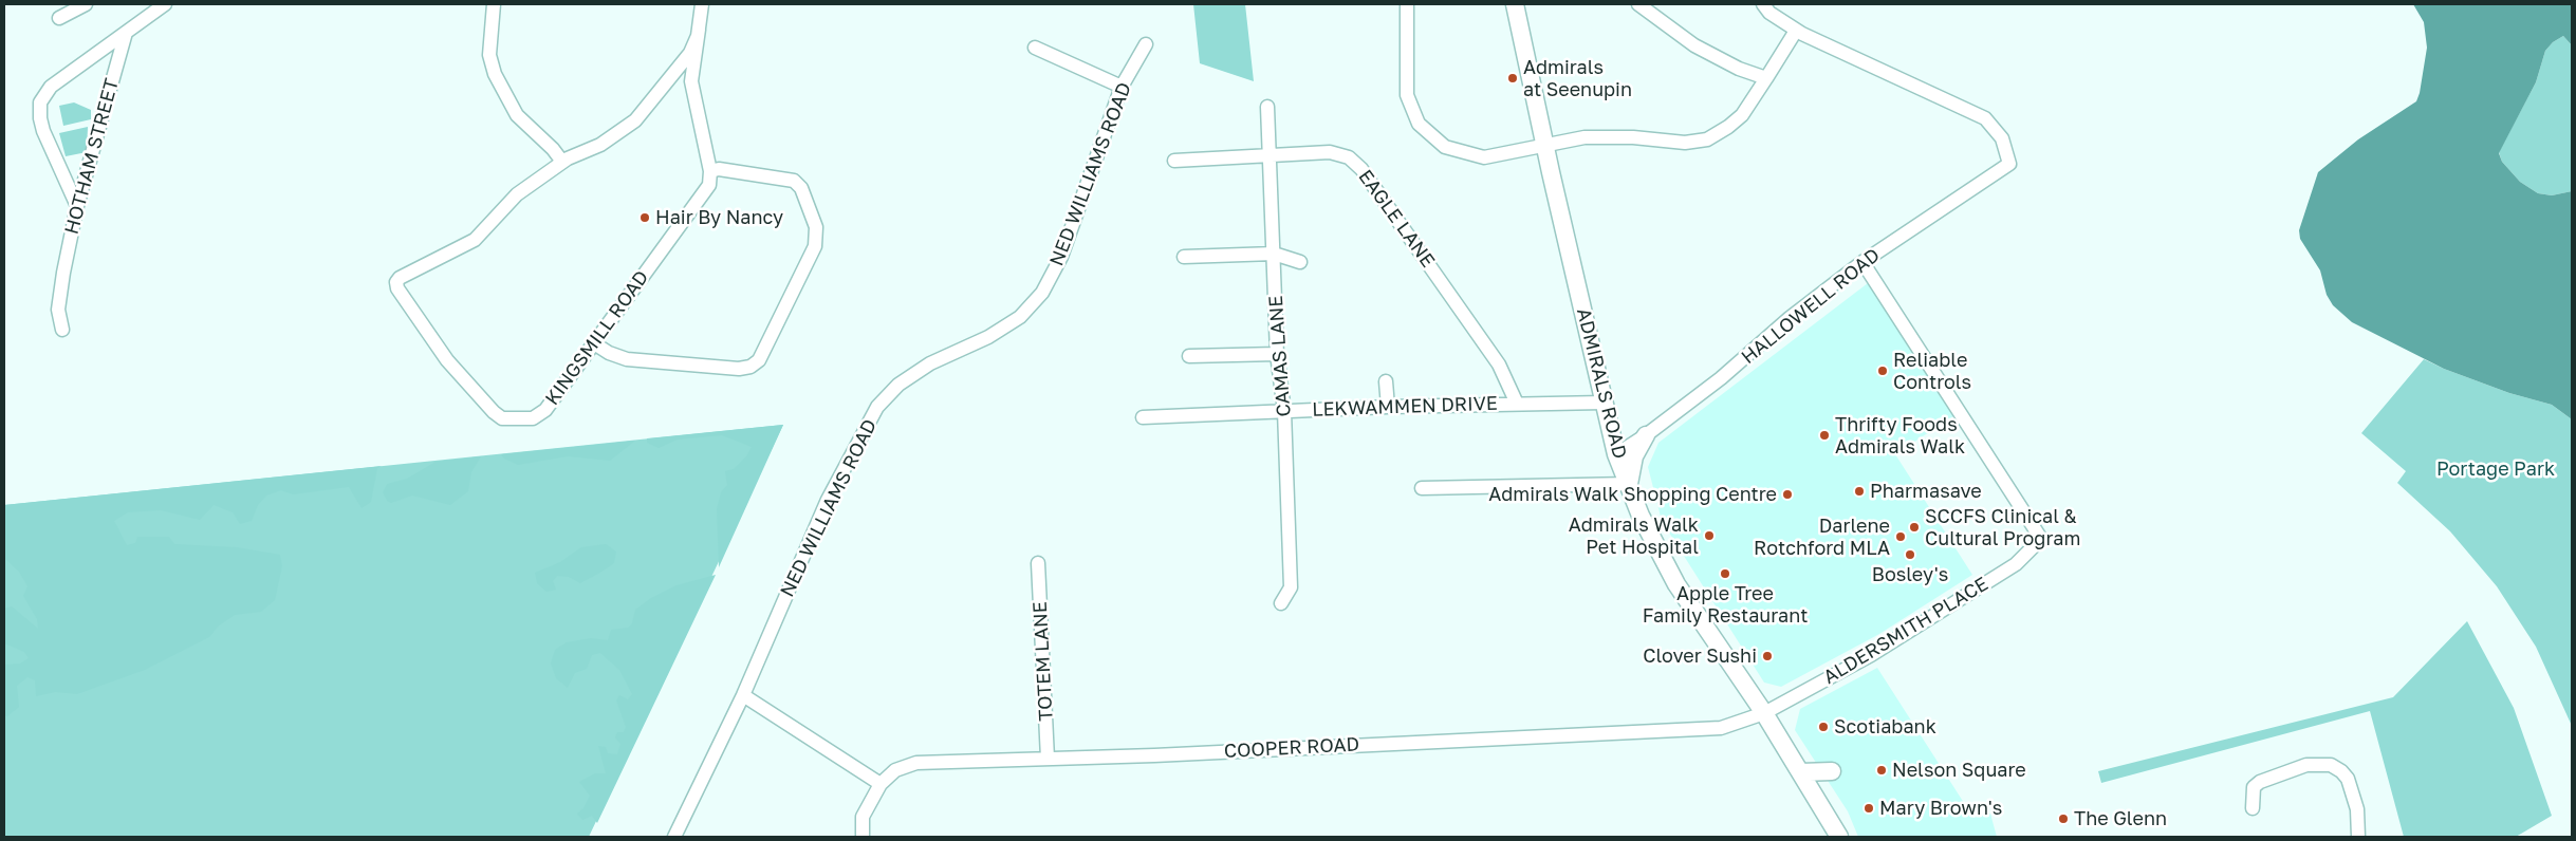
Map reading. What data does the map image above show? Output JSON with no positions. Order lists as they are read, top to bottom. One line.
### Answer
{"streets":{"main road":["ADMIRALS ROAD"],"street":["HOTHAM STREET","NED WILLIAMS ROAD","EAGLE LANE","HALLOWELL ROAD","KINGSMILL ROAD","CAMAS LANE","LEKWAMMEN DRIVE","ALDERSMITH PLACE","TOTEM LANE","COOPER ROAD"]},"crossings":[["EAGLE LANE","CAMAS LANE"],["EAGLE LANE","LEKWAMMEN DRIVE"],["HALLOWELL ROAD","ADMIRALS ROAD"],["HALLOWELL ROAD","ALDERSMITH PLACE"],["CAMAS LANE","LEKWAMMEN DRIVE"],["ADMIRALS ROAD","LEKWAMMEN DRIVE"],["ADMIRALS ROAD","ALDERSMITH PLACE"],["ADMIRALS ROAD","COOPER ROAD"],["ALDERSMITH PLACE","COOPER ROAD"],["TOTEM LANE","COOPER ROAD"]],"parks":["Portage Park"],"places":["Admirals at Seenupin","Hair By Nancy","Reliable Controls","Thrifty Foods Admirals Walk","Pharmasave","Admirals Walk Shopping Centre","SCCFS Clinical & Cultural Program","Admirals Walk Pet Hospital","Darlene Rotchford MLA","Bosley's","Apple Tree Family Restaurant","Clover Sushi","Scotiabank","Nelson Square","Mary Brown's","The Glenn"]}
